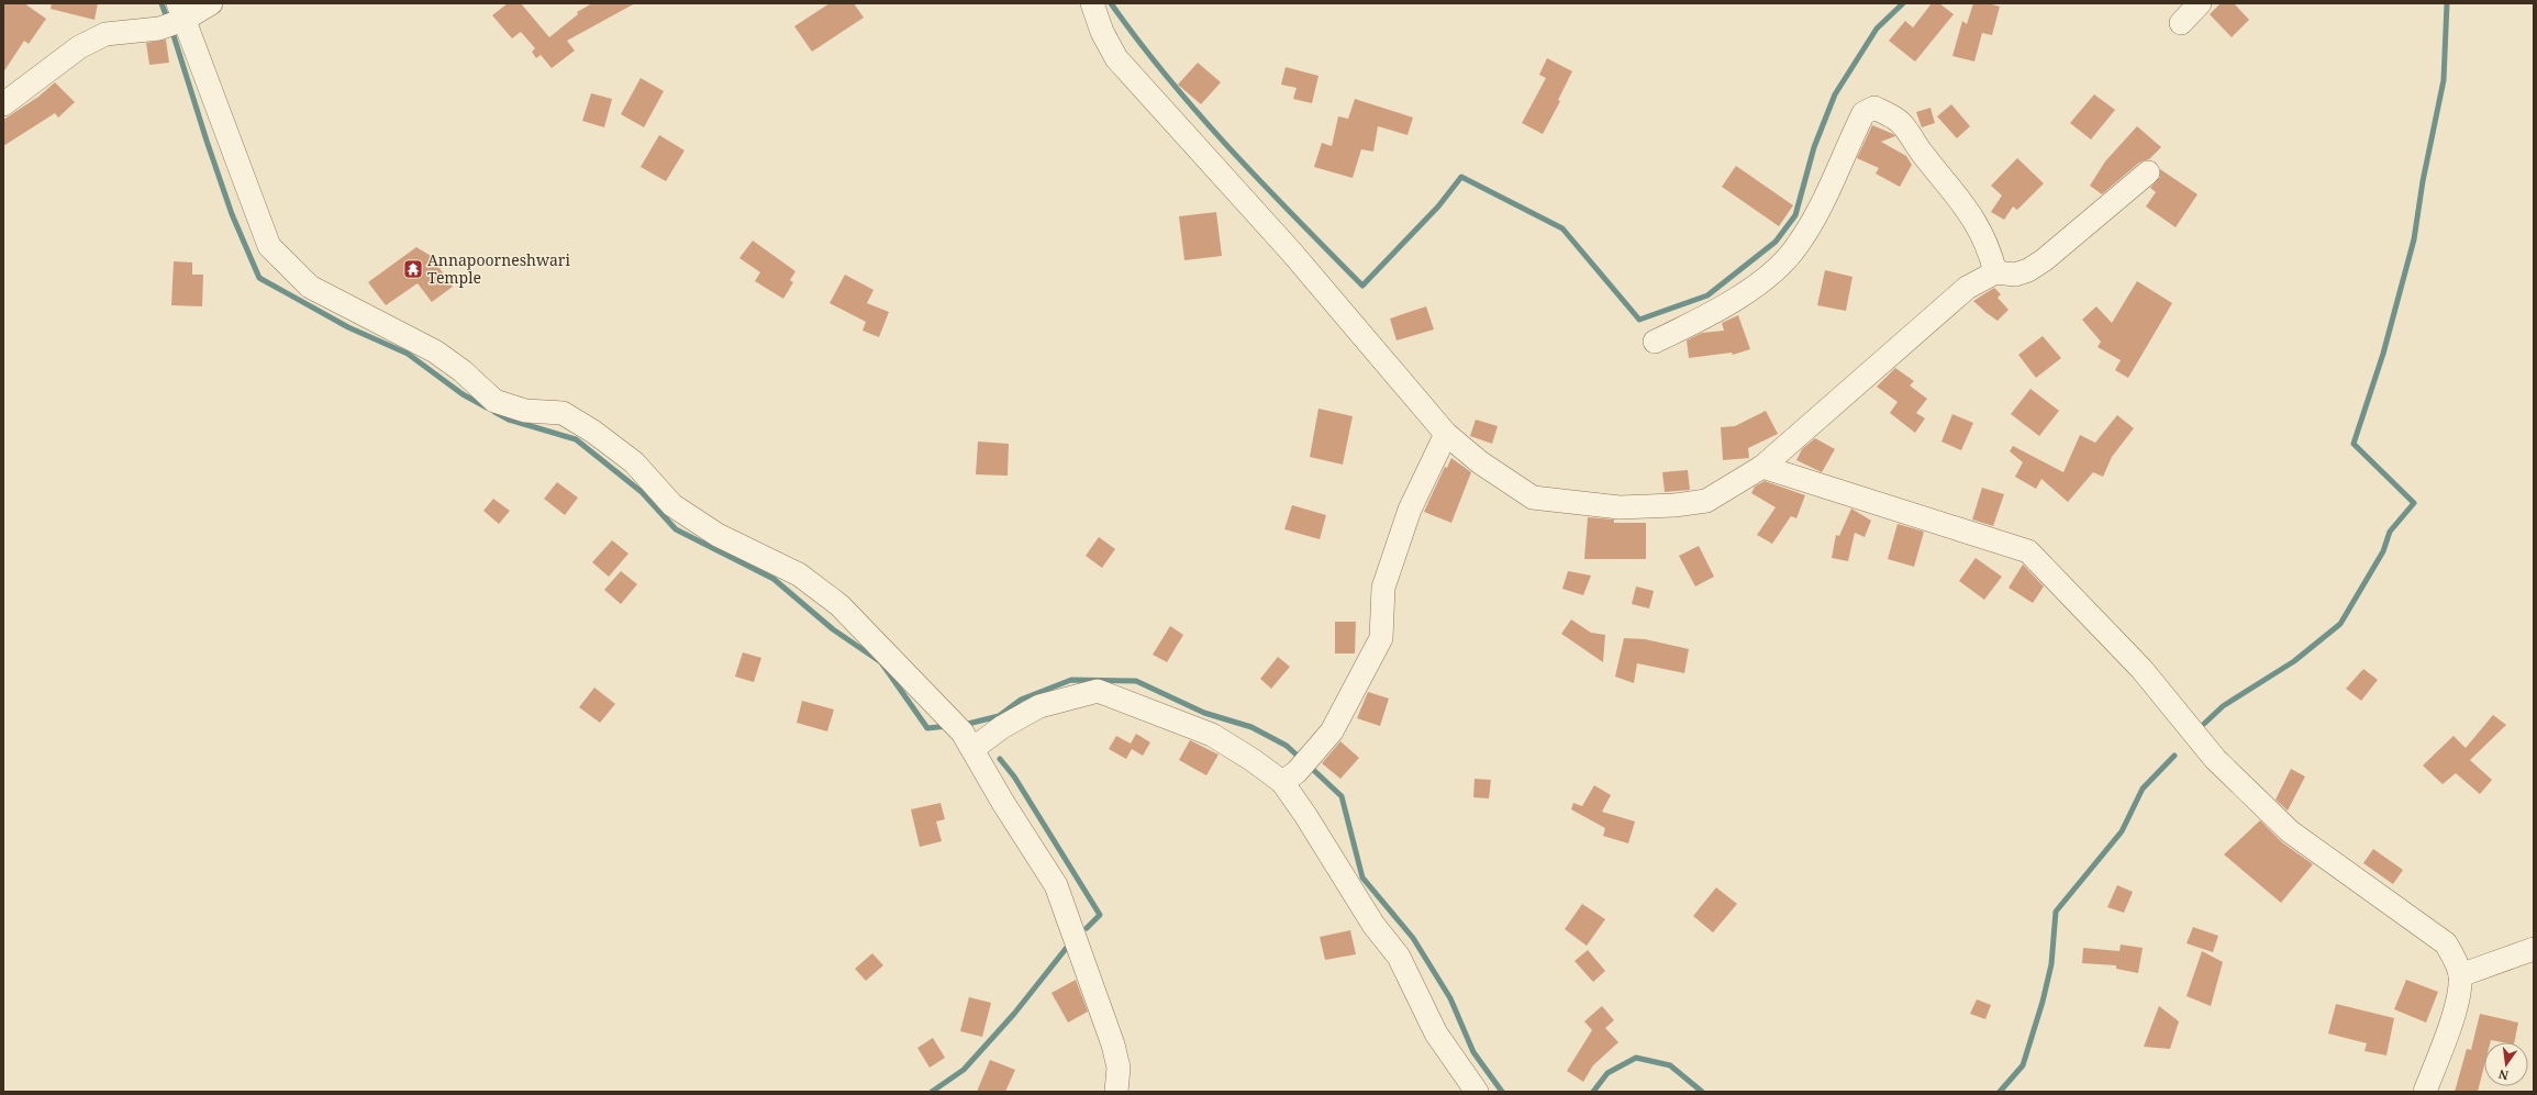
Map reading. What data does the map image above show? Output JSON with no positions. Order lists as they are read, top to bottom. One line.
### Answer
{"places":{"temple":["Annapoorneshwari Temple"]},"north":"bottom"}
